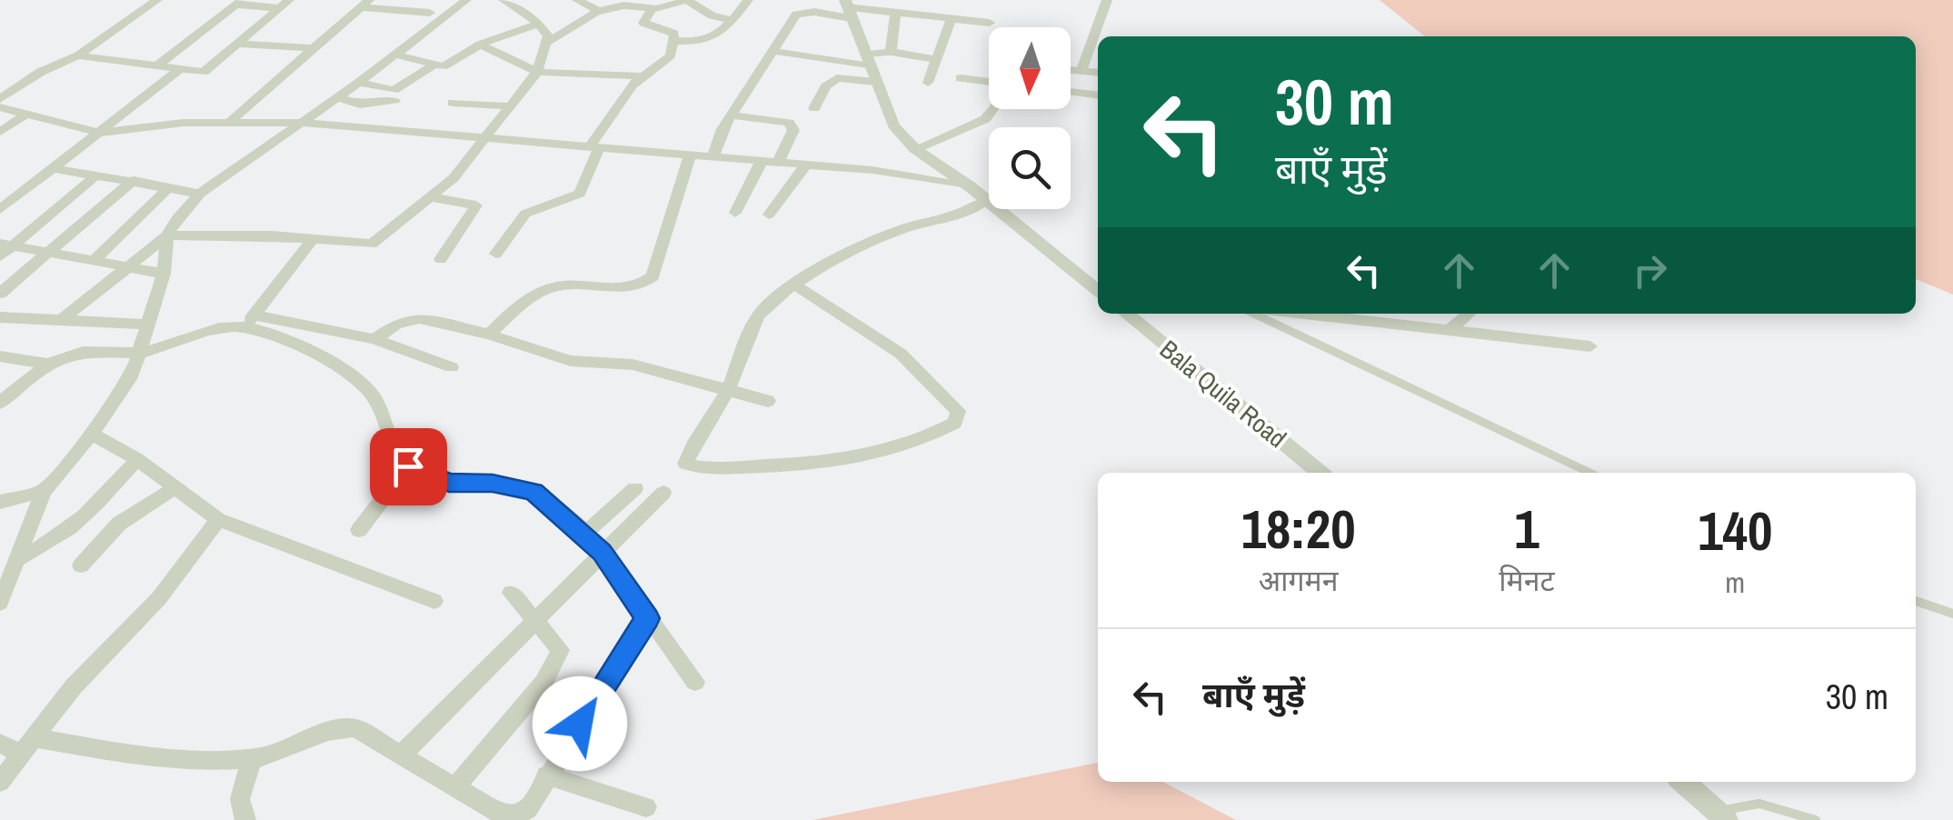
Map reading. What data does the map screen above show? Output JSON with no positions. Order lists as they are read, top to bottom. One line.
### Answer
{"streets":{"street":["Bala Quila Road"]},"north":"bottom","page":{"turn":["30 m","बाएँ मुड़ें"],"eta":["18:20","आगमन","1","मिनट","140","m"],"list":[{"name":"बाएँ मुड़ें","value":"30 m"}]}}
